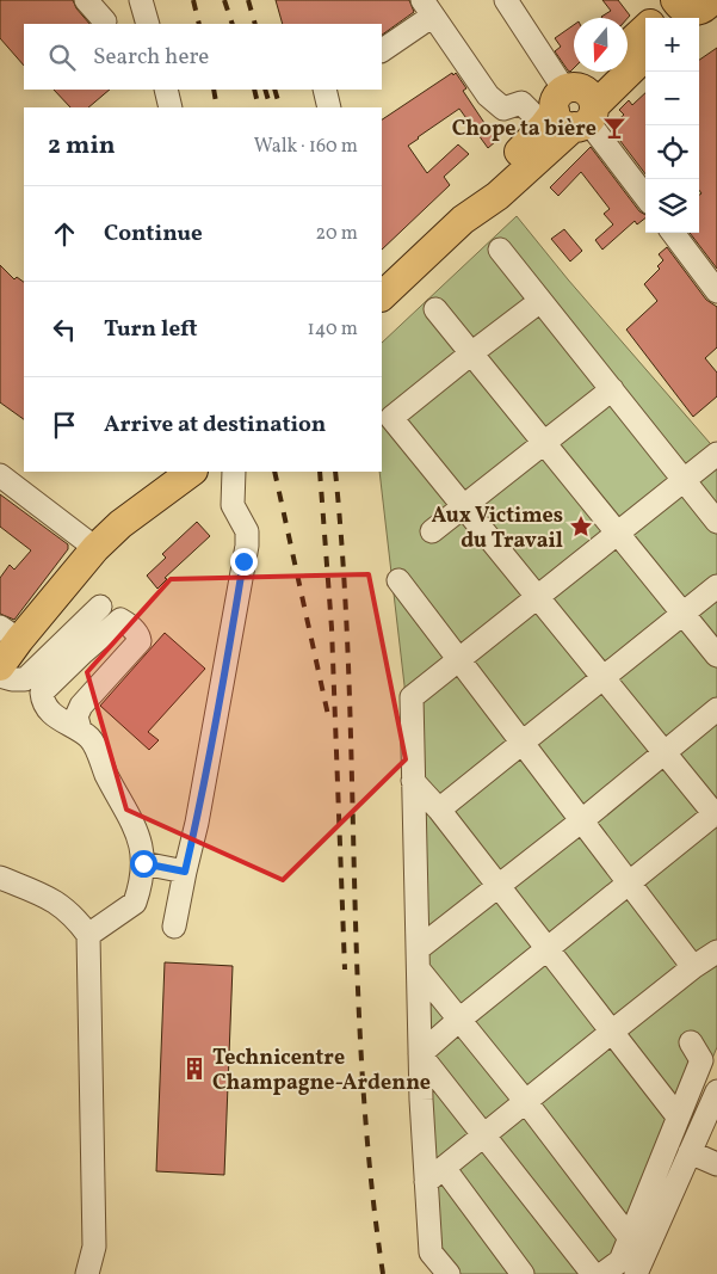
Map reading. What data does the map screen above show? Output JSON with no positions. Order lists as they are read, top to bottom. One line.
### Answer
{"places":{"bar":["Chope ta bière"],"place":["Aux Victimes du Travail"],"building":["Technicentre Champagne-Ardenne"]},"north":"bottom","page":{"map_buttons":["+","−"],"search":"Search here","heading":["2 min","Walk · 160 m"],"list":[["Continue","20 m"],["Turn left","140 m"],"Arrive at destination"]}}
